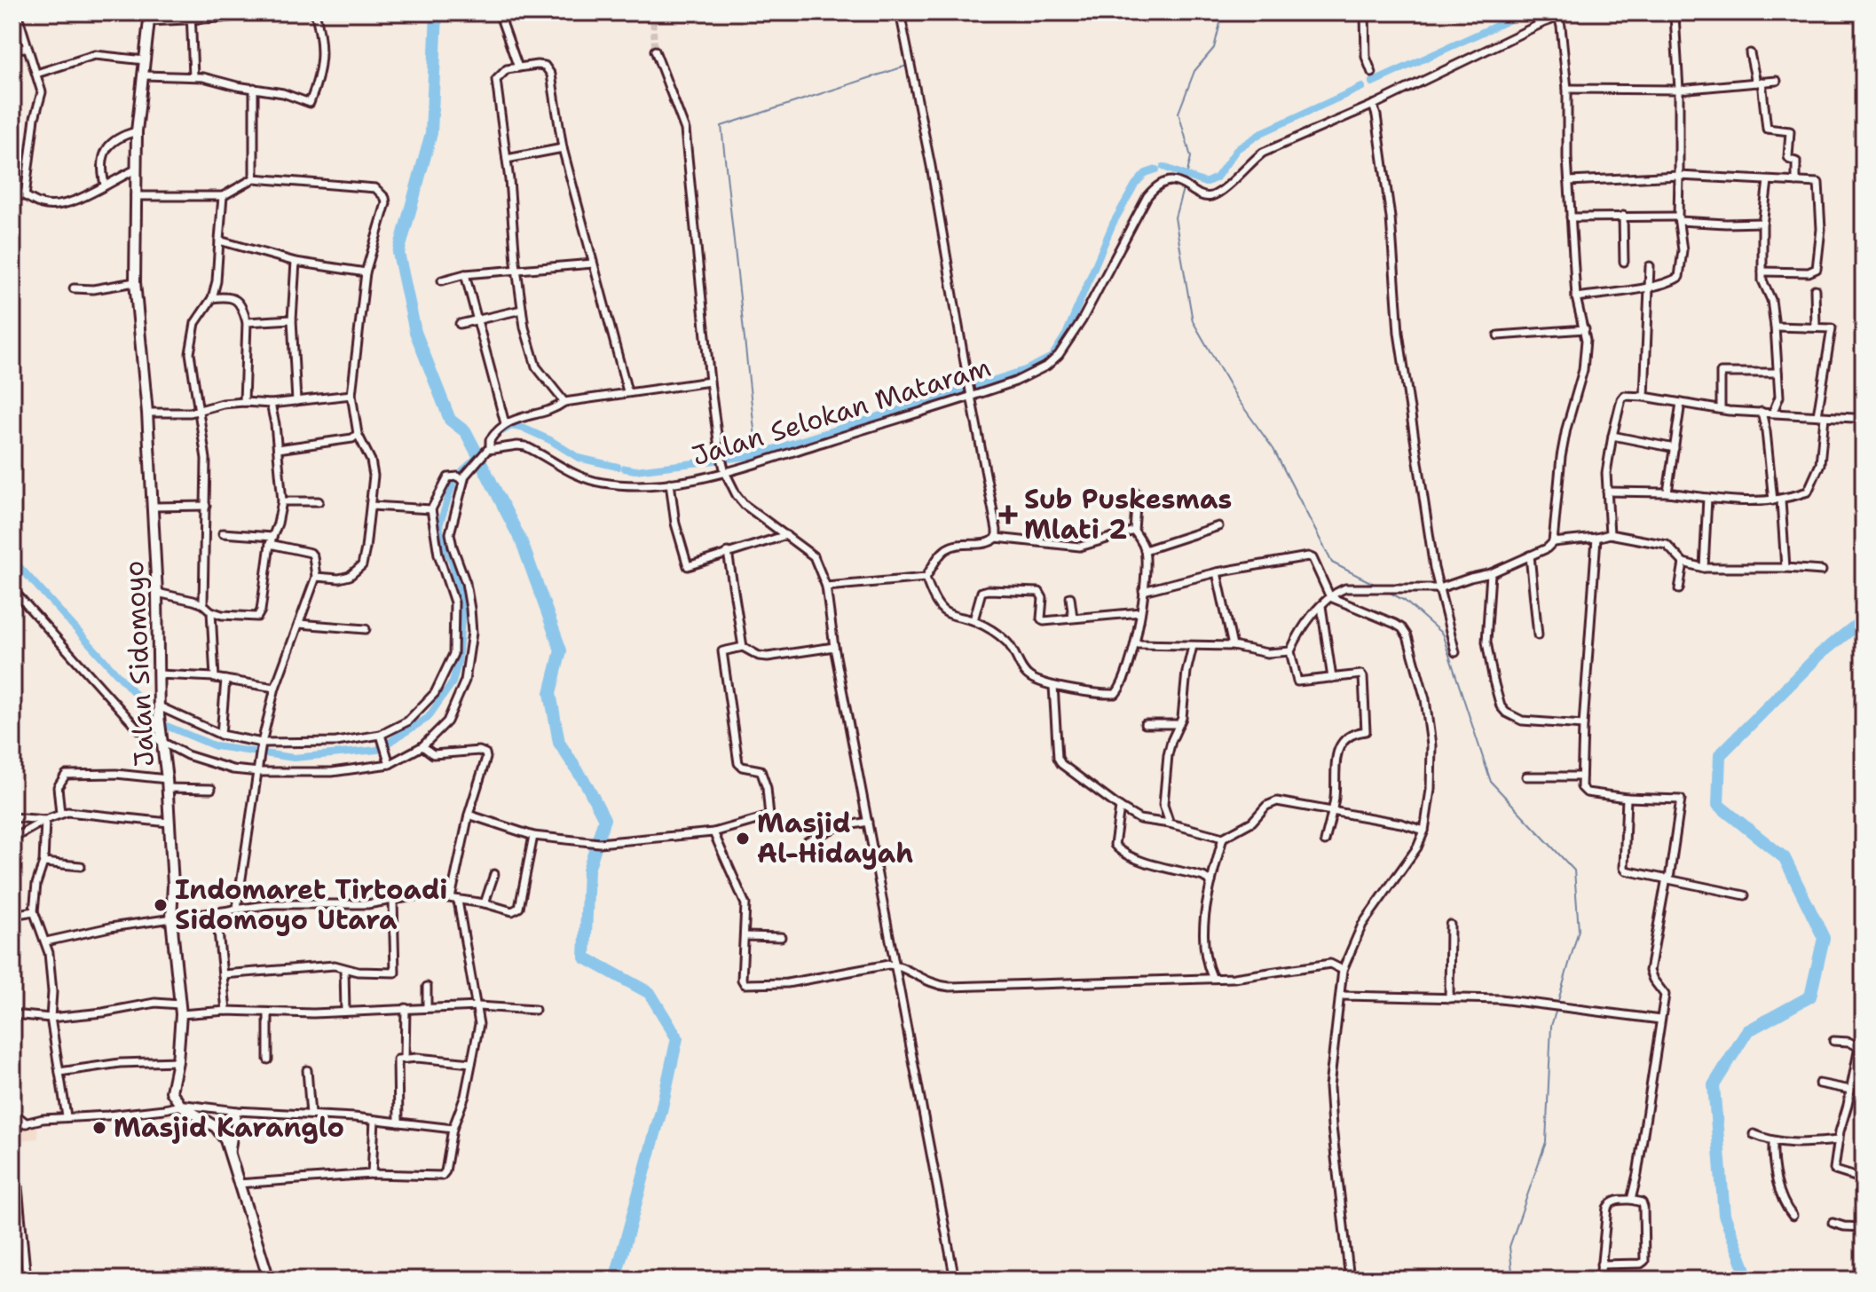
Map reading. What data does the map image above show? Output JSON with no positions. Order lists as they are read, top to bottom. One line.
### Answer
{"streets":{"main road":["Jalan Sidomoyo"],"street":["Jalan Selokan Mataram"]},"places":{"health":["Sub Puskesmas Mlati 2"],"other":["Masjid Al-Hidayah","Indomaret Tirtoadi Sidomoyo Utara","Masjid Karanglo"]}}
